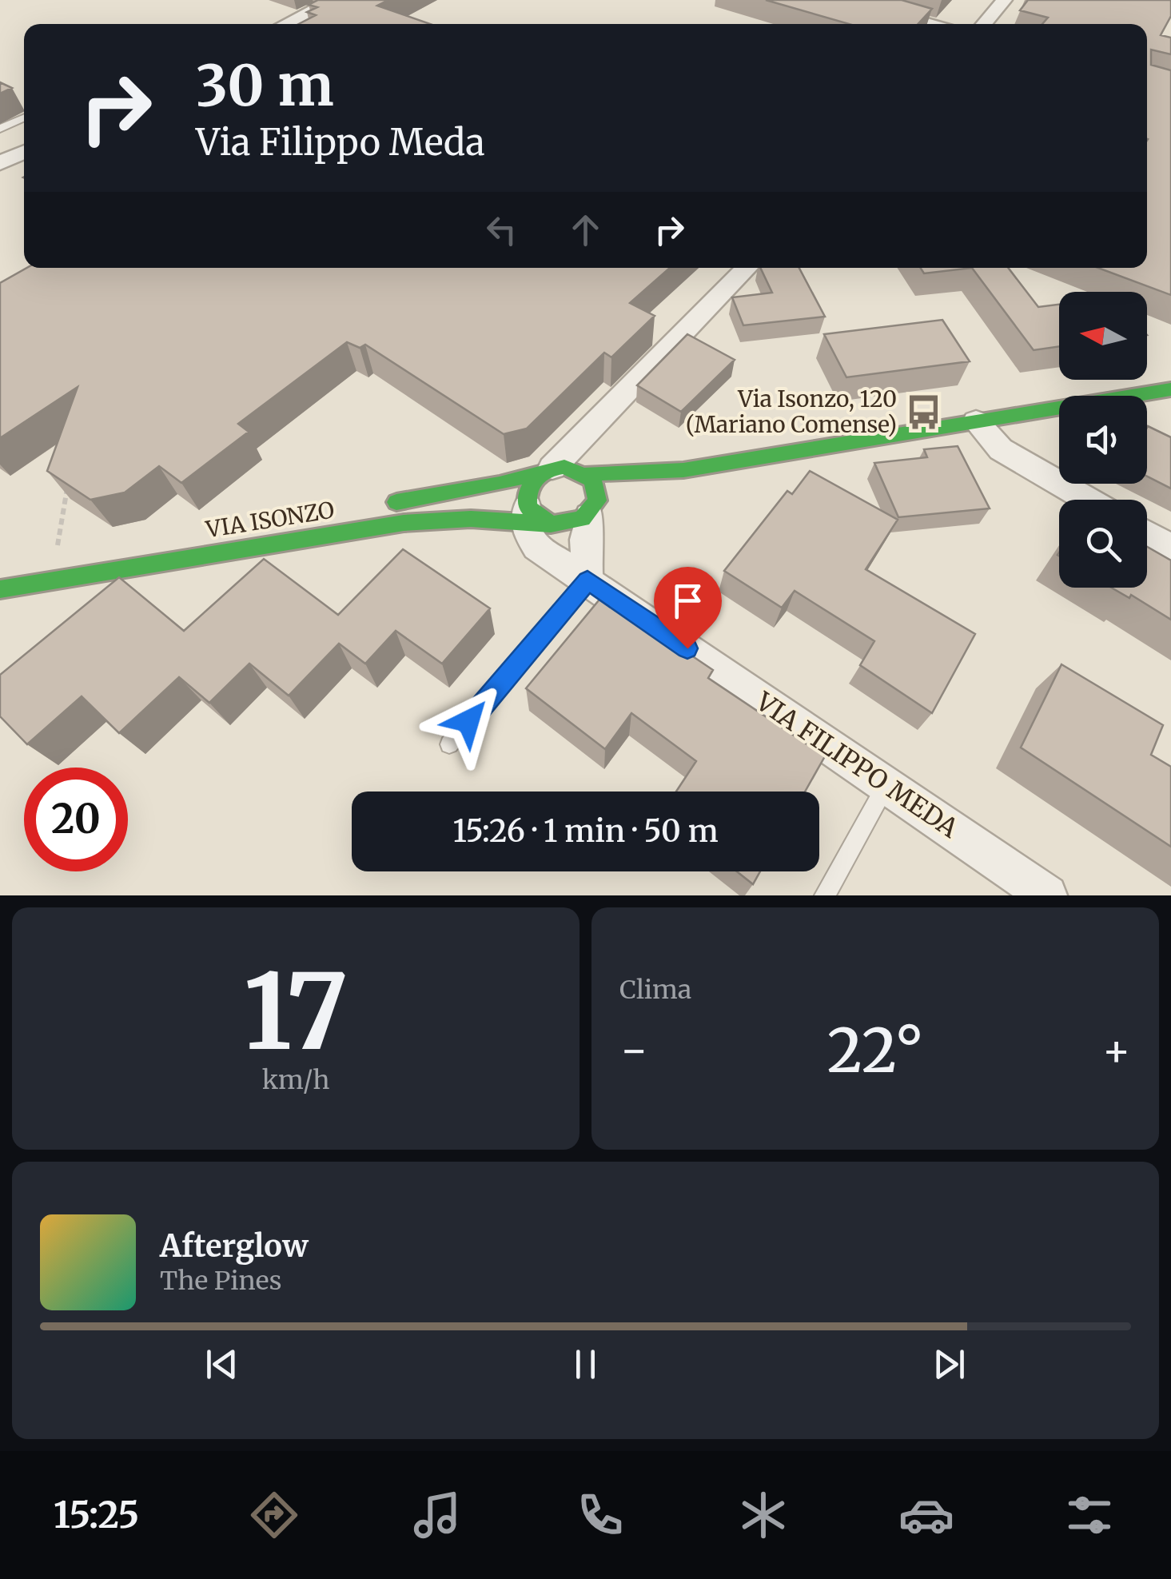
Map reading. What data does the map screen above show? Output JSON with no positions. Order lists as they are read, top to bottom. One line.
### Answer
{"streets":{"street":["VIA ISONZO","VIA FILIPPO MEDA"]},"crossings":[["VIA ISONZO","VIA FILIPPO MEDA"]],"places":{"bus stop":["Via Isonzo, 120 (Mariano Comense)"]},"north":"left","page":{"turn":["30 m","Via Filippo Meda"],"limit":"20","trip":"15:26 · 1 min · 50 m","tile":[["17","km/h"],"Clima"],"heat":["−","22°","+"],"song":["Afterglow","The Pines"],"tabs":"15:25"}}
